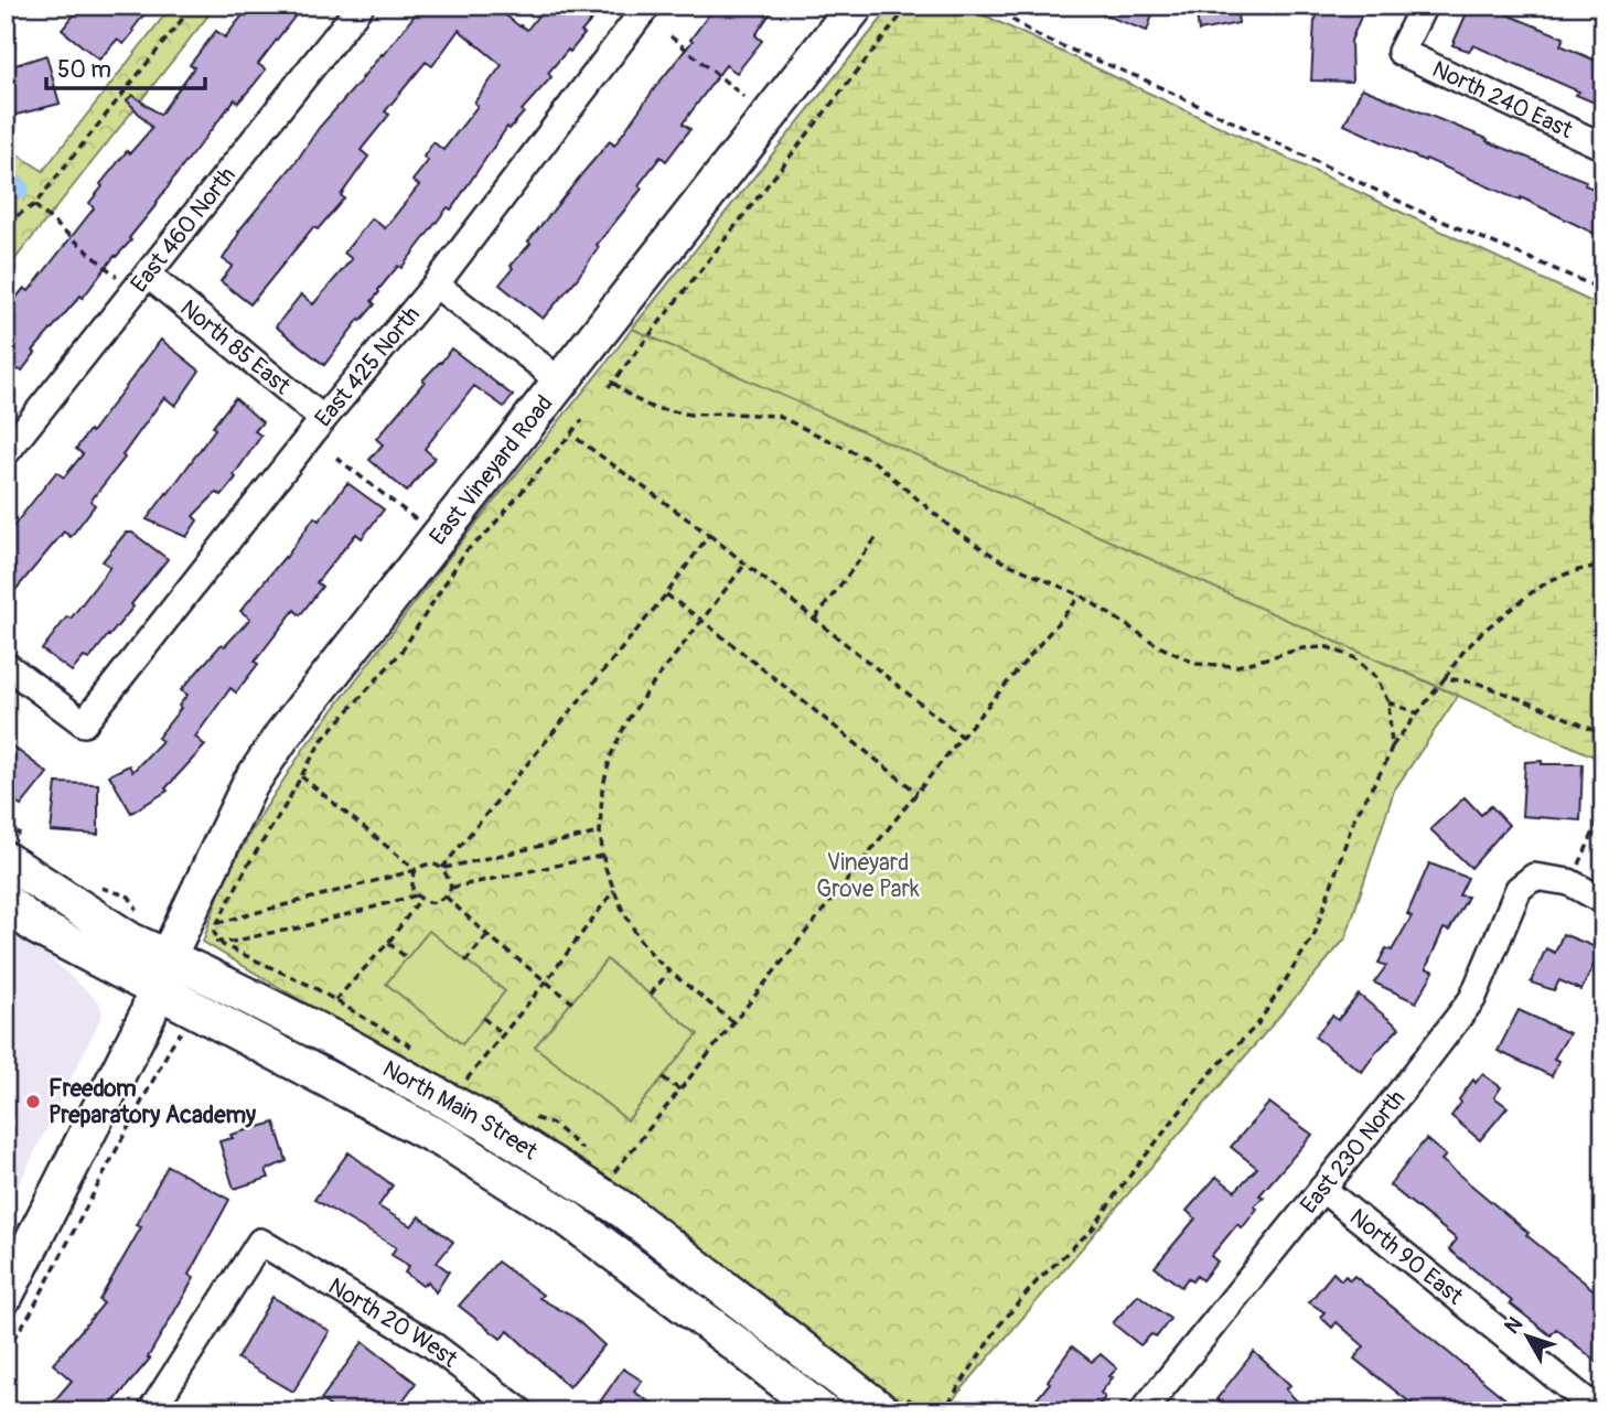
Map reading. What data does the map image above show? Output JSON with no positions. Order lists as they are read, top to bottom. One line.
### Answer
{"streets":{"main road":["East Vineyard Road","North Main Street"],"street":["North 240 East","East 460 North","North 85 East","East 425 North","East 230 North","North 90 East","North 20 West"]},"crossings":[["East 460 North","North 85 East"],["North 85 East","East 425 North"],["East Vineyard Road","North Main Street"],["East 230 North","North 90 East"]],"parks":["Vineyard Grove Park"],"places":["Freedom Preparatory Academy"],"scale_bar":"50 m","north":"top left"}
